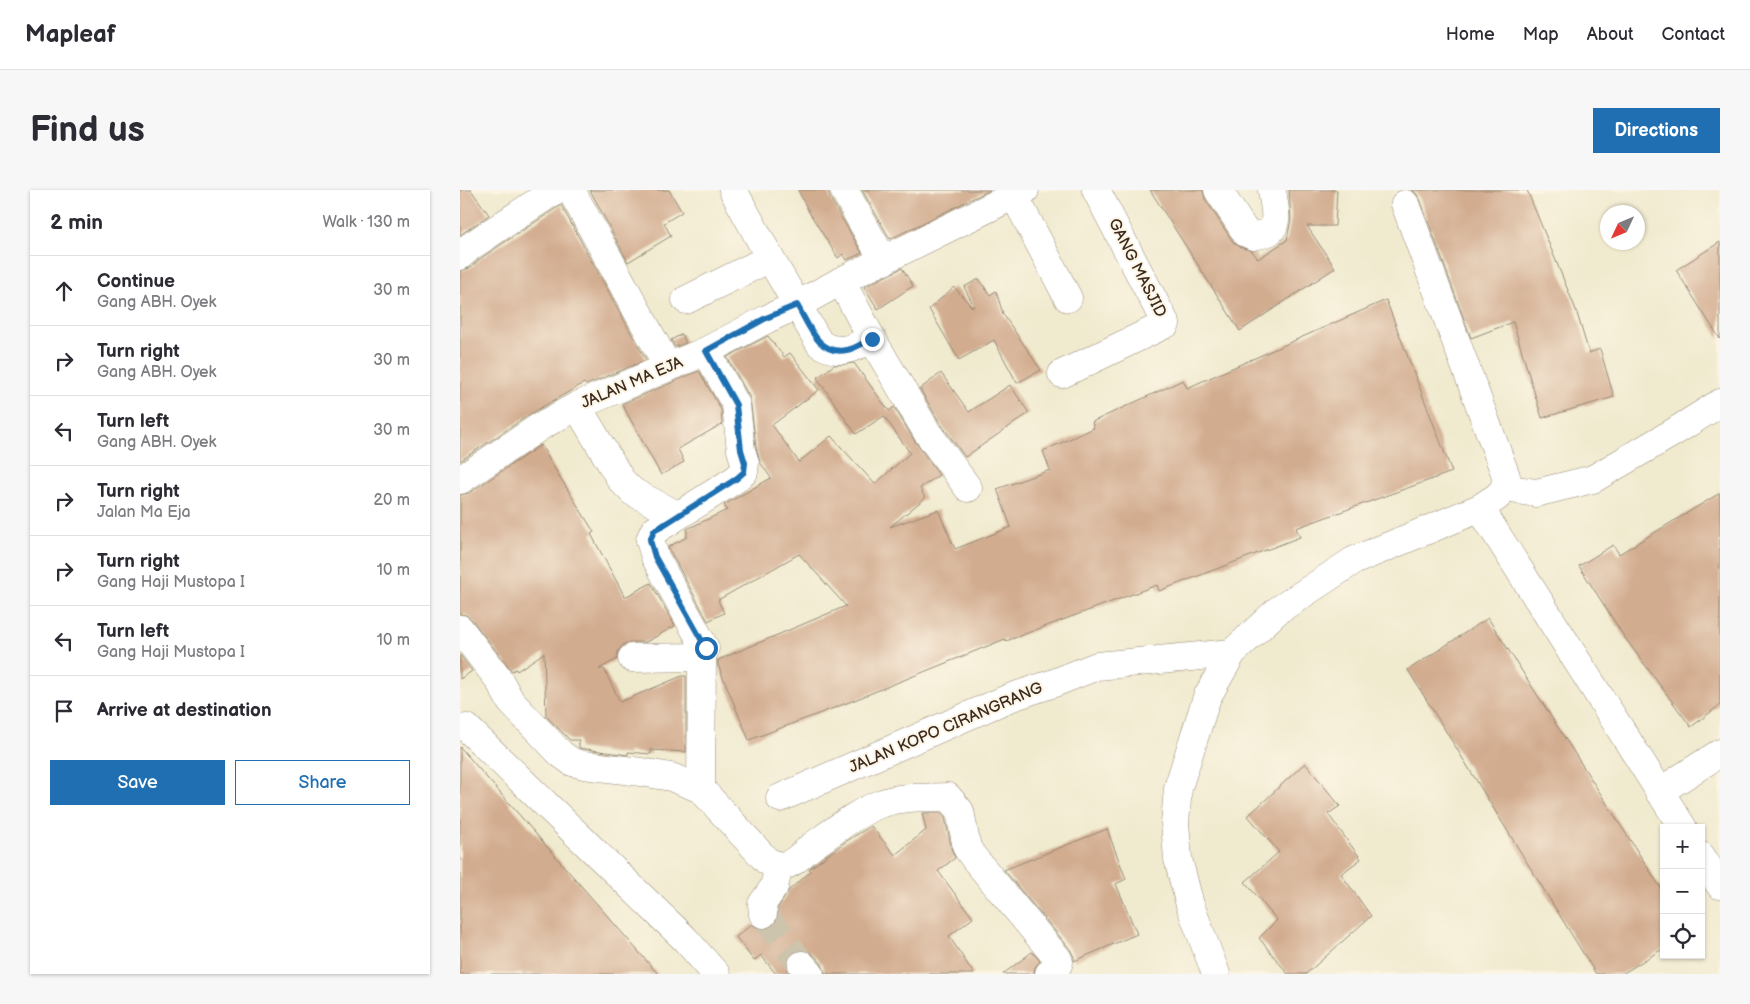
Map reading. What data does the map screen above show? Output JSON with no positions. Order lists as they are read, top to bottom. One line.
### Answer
{"streets":{"street":["GANG MASJID","JALAN MA EJA","JALAN KOPO CIRANGRANG"]},"north":"bottom left","page":{"header":"Mapleaf","nav":["Home","Map","About","Contact"],"buttons":["Directions",["Save","Share"]],"title":"Find us","heading":["2 min","Walk · 130 m"],"list":[["Continue","Gang ABH. Oyek","30 m"],["Turn right","Gang ABH. Oyek","30 m"],["Turn left","Gang ABH. Oyek","30 m"],["Turn right","Jalan Ma Eja","20 m"],["Turn right","Gang Haji Mustopa I","10 m"],["Turn left","Gang Haji Mustopa I","10 m"],"Arrive at destination"],"map_buttons":["+","−"]}}
